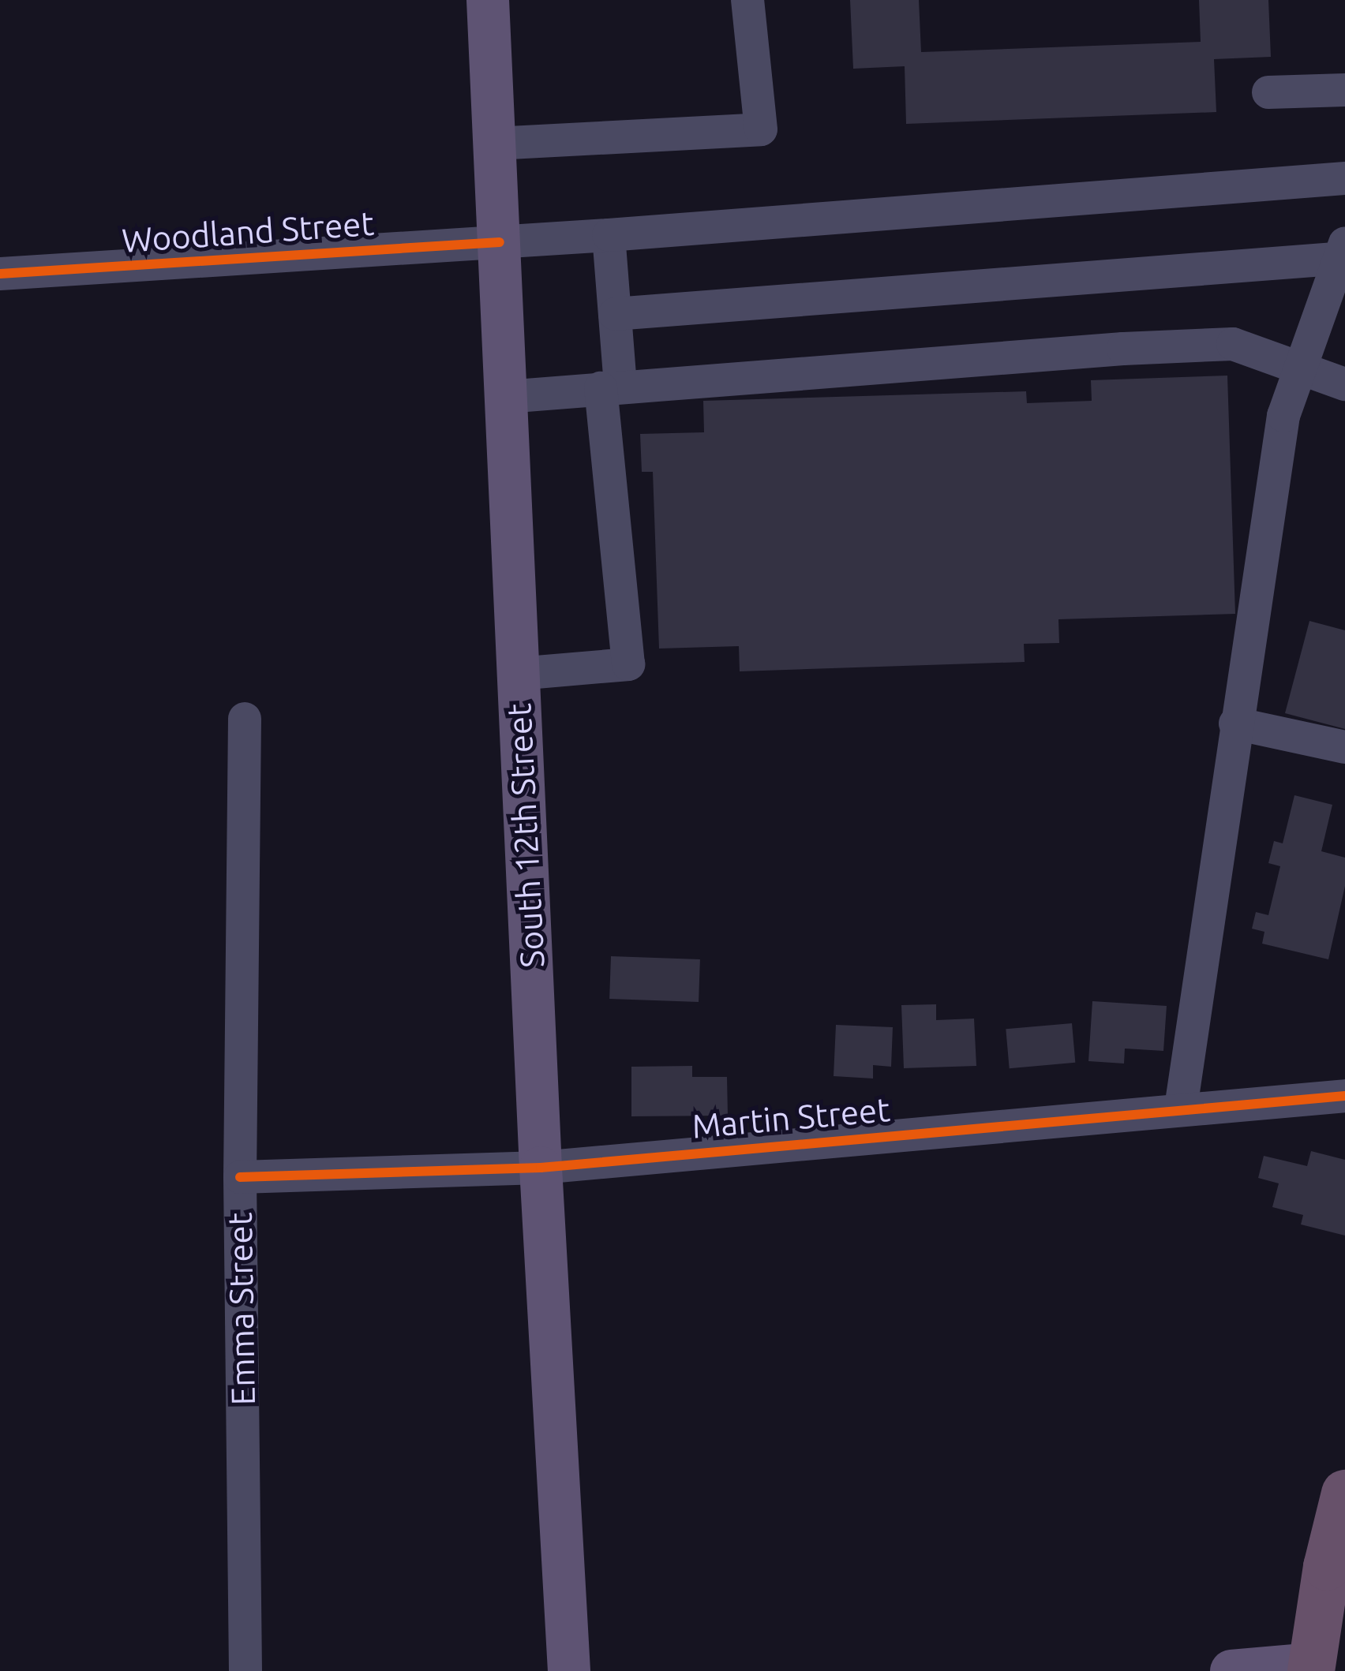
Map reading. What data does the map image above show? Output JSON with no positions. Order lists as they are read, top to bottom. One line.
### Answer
{"streets":{"main road":["South 12th Street"],"street":["Woodland Street","Martin Street","Emma Street"]},"crossings":[["Woodland Street","South 12th Street"],["South 12th Street","Martin Street"],["Martin Street","Emma Street"]]}
